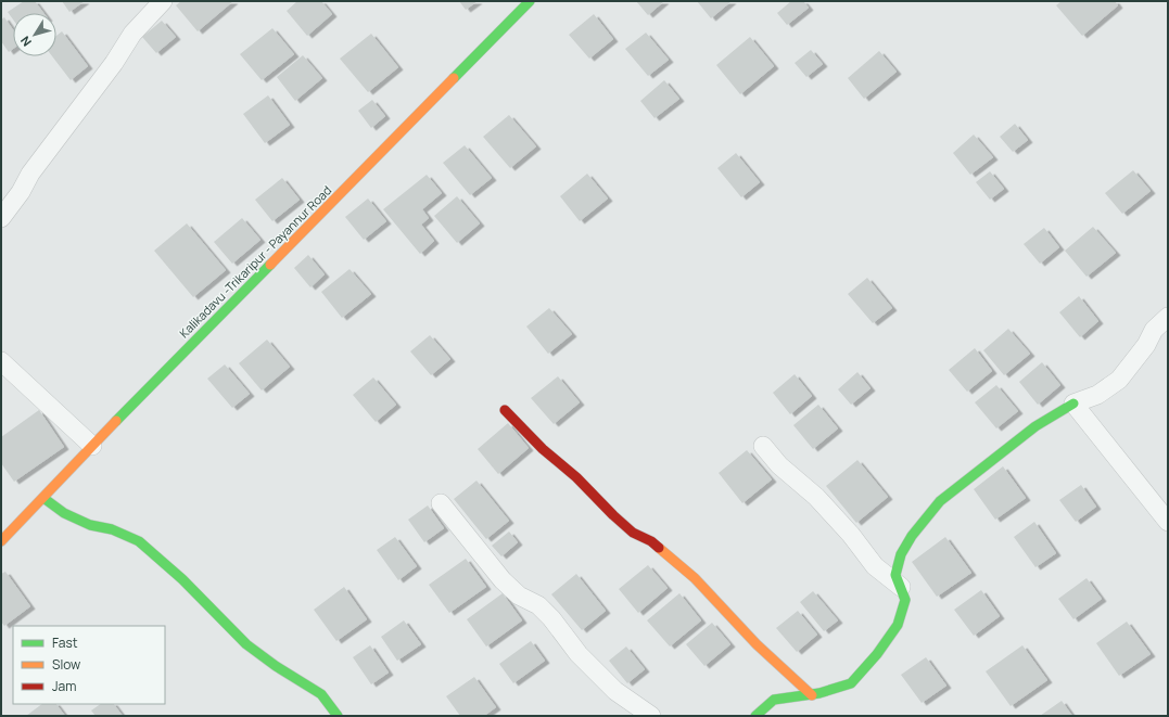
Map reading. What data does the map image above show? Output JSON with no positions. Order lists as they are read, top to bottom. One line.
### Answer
{"streets":{"street":["Kalikadavu -Trikaripur - Payannur Road"]},"legend":["Fast","Slow","Jam"],"north":"bottom left"}
